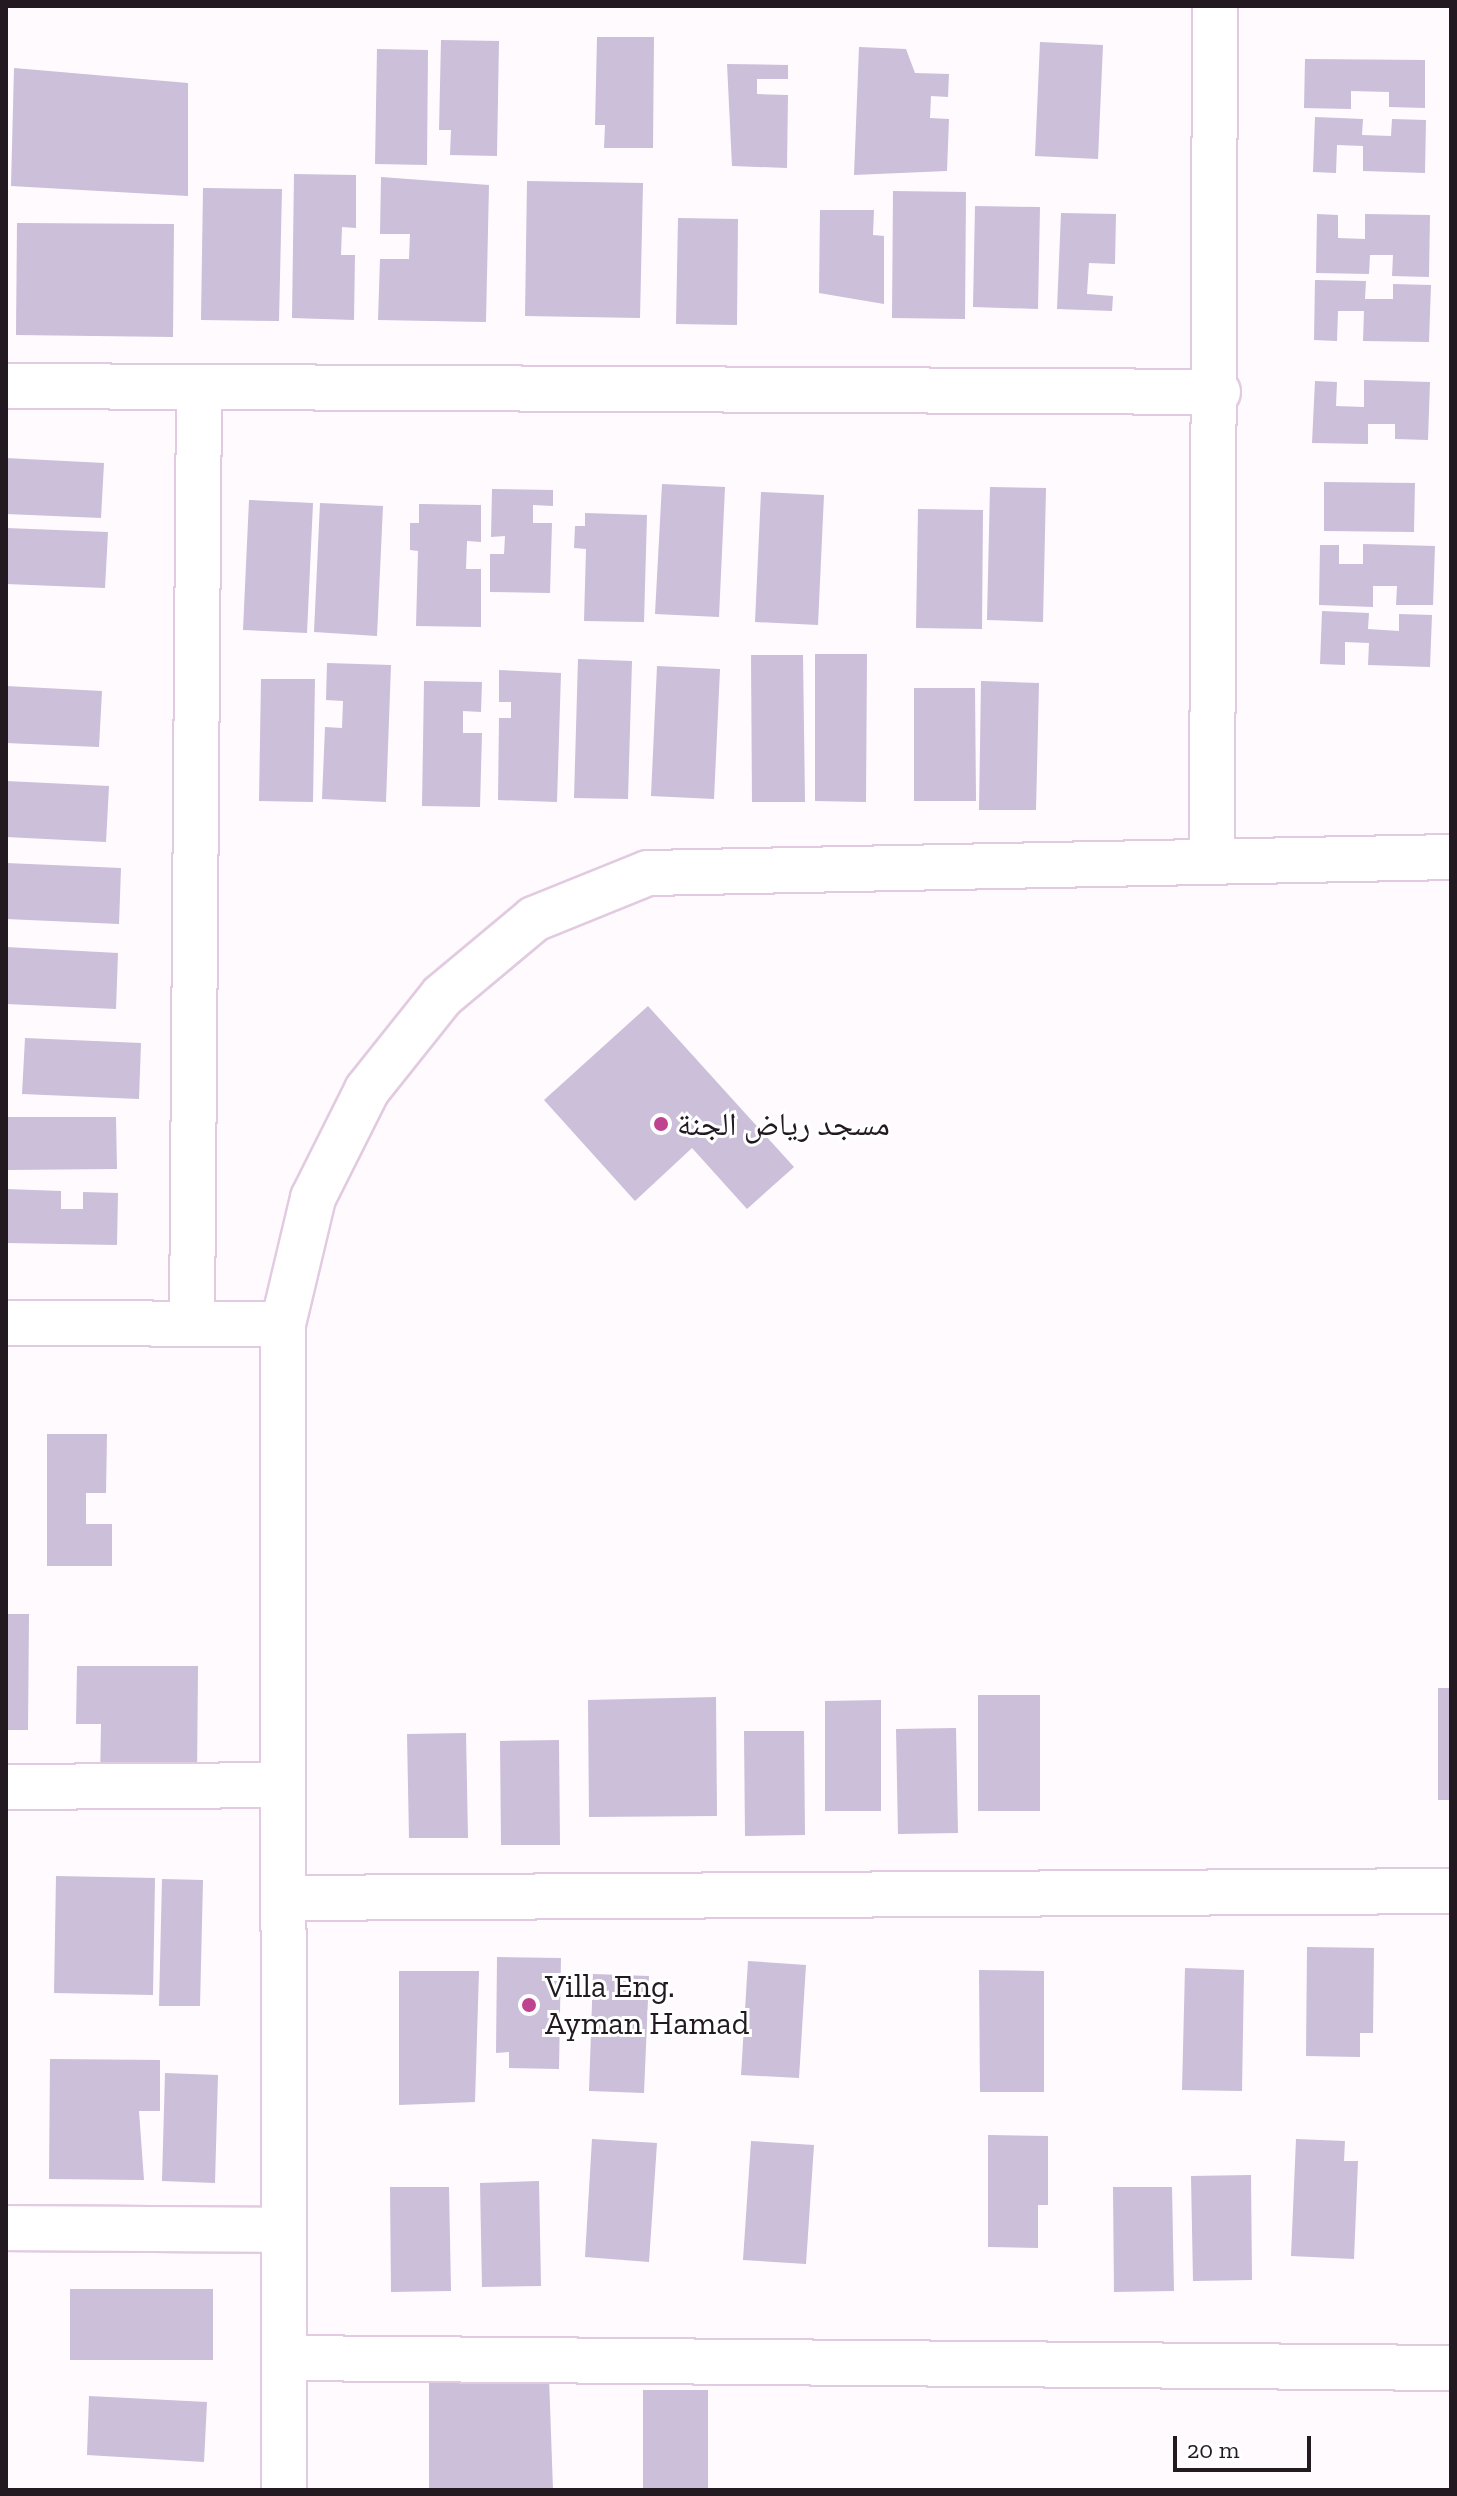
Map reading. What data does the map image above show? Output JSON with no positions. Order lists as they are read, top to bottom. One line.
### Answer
{"places":["مسجد رياض الجنة","Villa Eng. Ayman Hamad"],"scale_bar":"20 m"}
